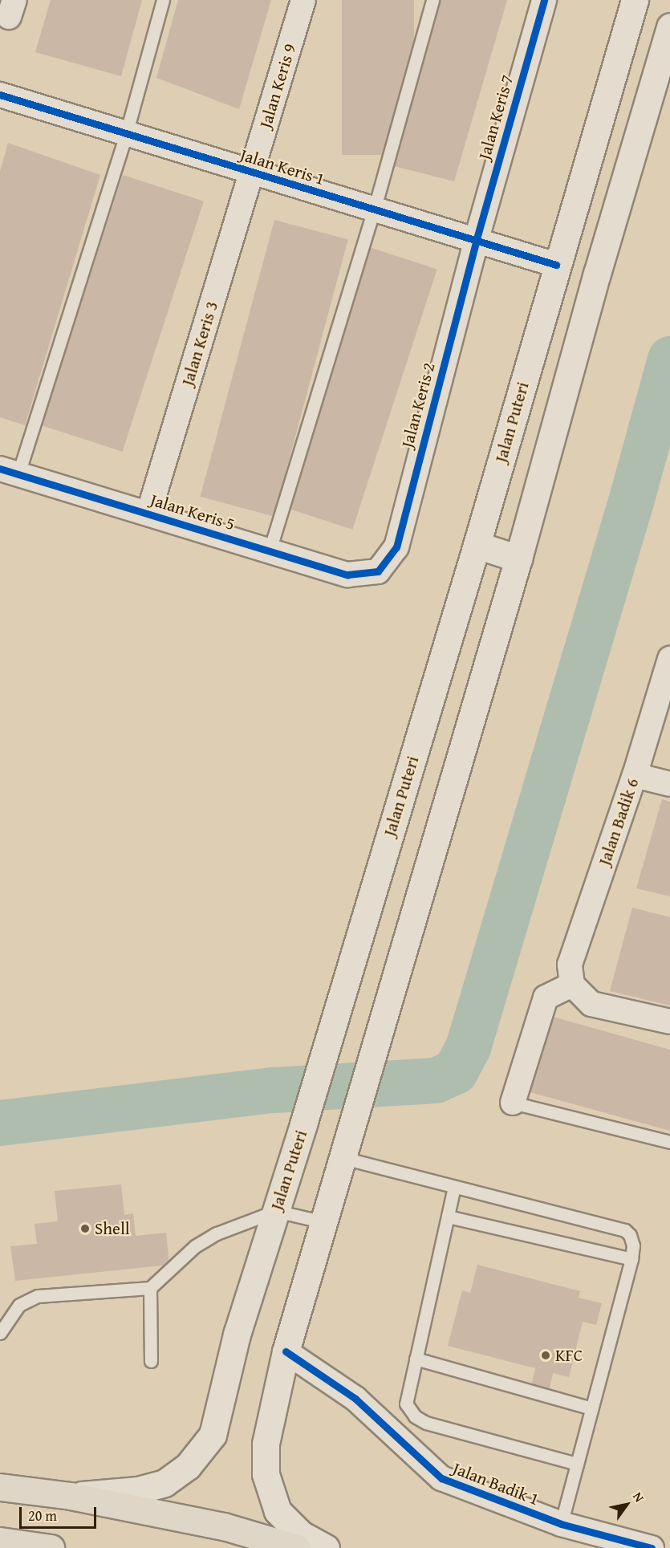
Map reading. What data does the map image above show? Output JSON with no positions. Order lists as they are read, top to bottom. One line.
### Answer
{"streets":{"main road":["Jalan Puteri"],"street":["Jalan Keris 9","Jalan Keris 7","Jalan Keris 1","Jalan Keris 3","Jalan Keris 2","Jalan Keris 5","Jalan Badik 6","Jalan Badik 1"]},"crossings":[["Jalan Keris 9","Jalan Keris 1"],["Jalan Keris 9","Jalan Keris 3"],["Jalan Keris 7","Jalan Keris 1"],["Jalan Keris 7","Jalan Keris 2"],["Jalan Keris 1","Jalan Keris 3"],["Jalan Keris 1","Jalan Keris 2"],["Jalan Keris 1","Jalan Puteri"],["Jalan Keris 3","Jalan Keris 5"],["Jalan Keris 2","Jalan Keris 5"]],"places":["Shell","KFC"],"scale_bar":"20 m","north":"top right"}
